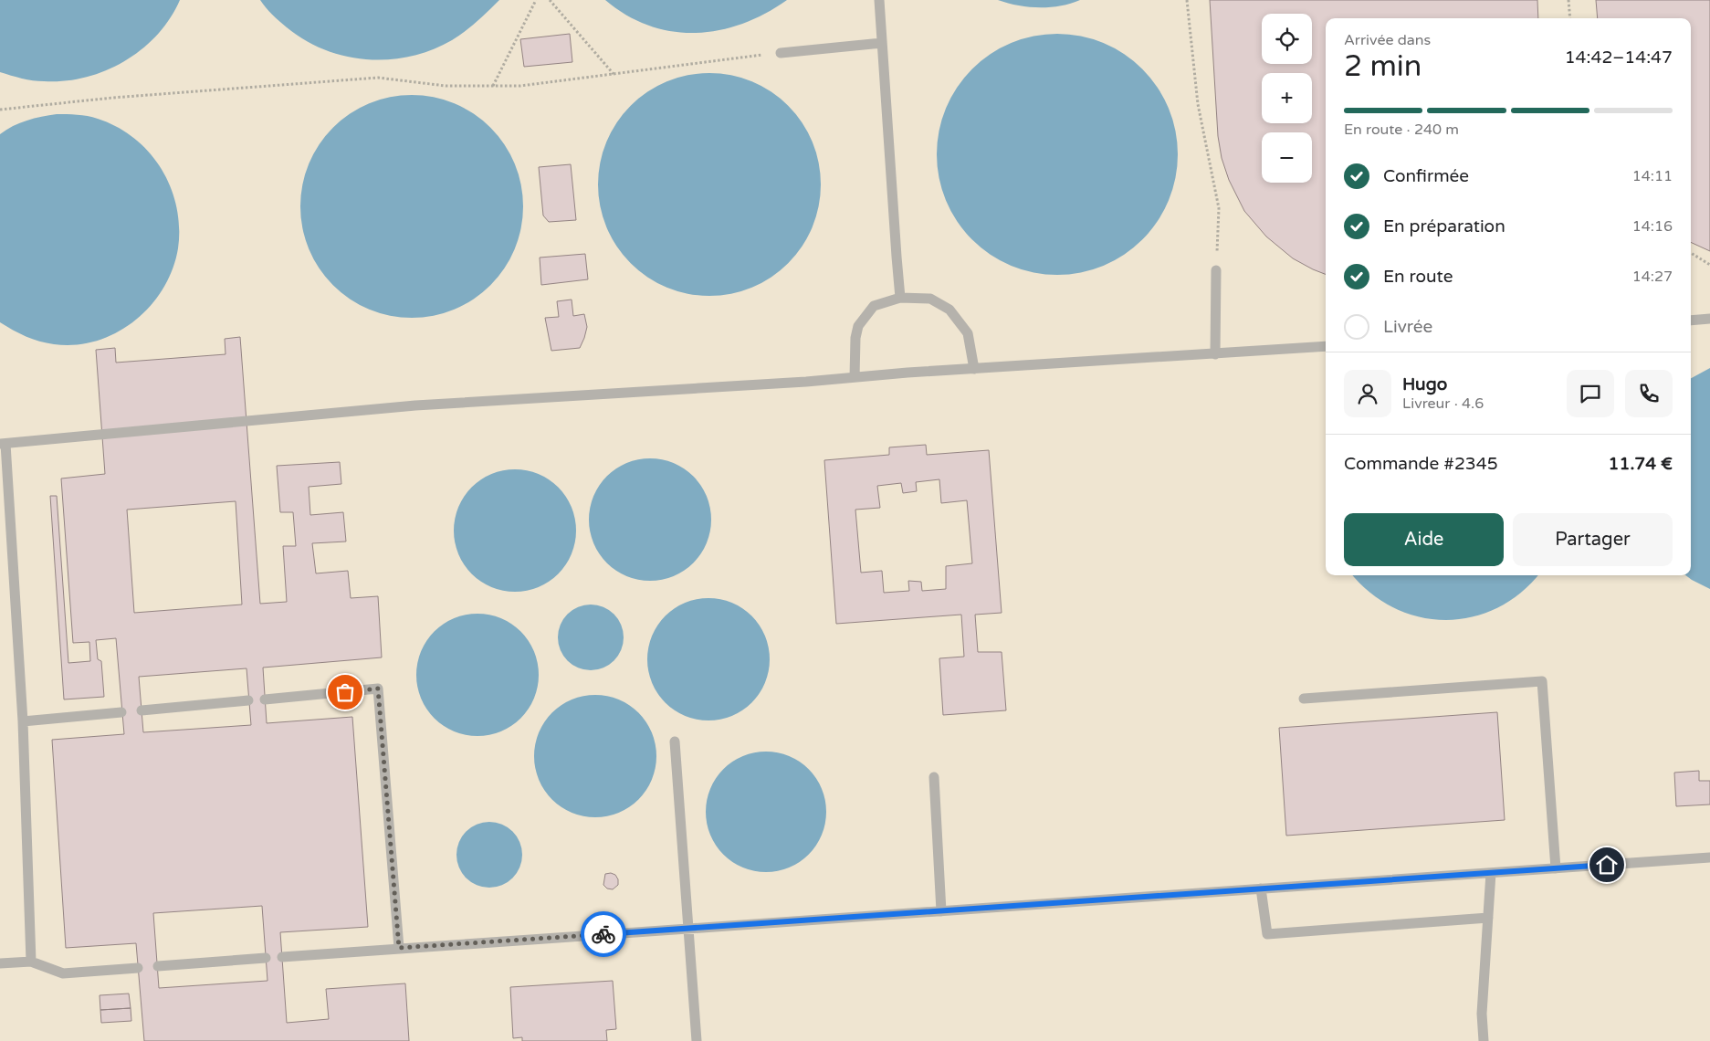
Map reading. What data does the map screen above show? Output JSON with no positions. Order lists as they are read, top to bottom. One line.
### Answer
{"page":{"map_buttons":["+","−"],"heading":["2 min","Arrivée dans","14:42–14:47"],"panel":["Hugo","Livreur · 4.6","Commande #2345","11.74 €"],"bar":"En route · 240 m","list":[["Confirmée","14:11"],["En préparation","14:16"],["En route","14:27"],"Livrée"],"buttons":["Aide","Partager"]}}
